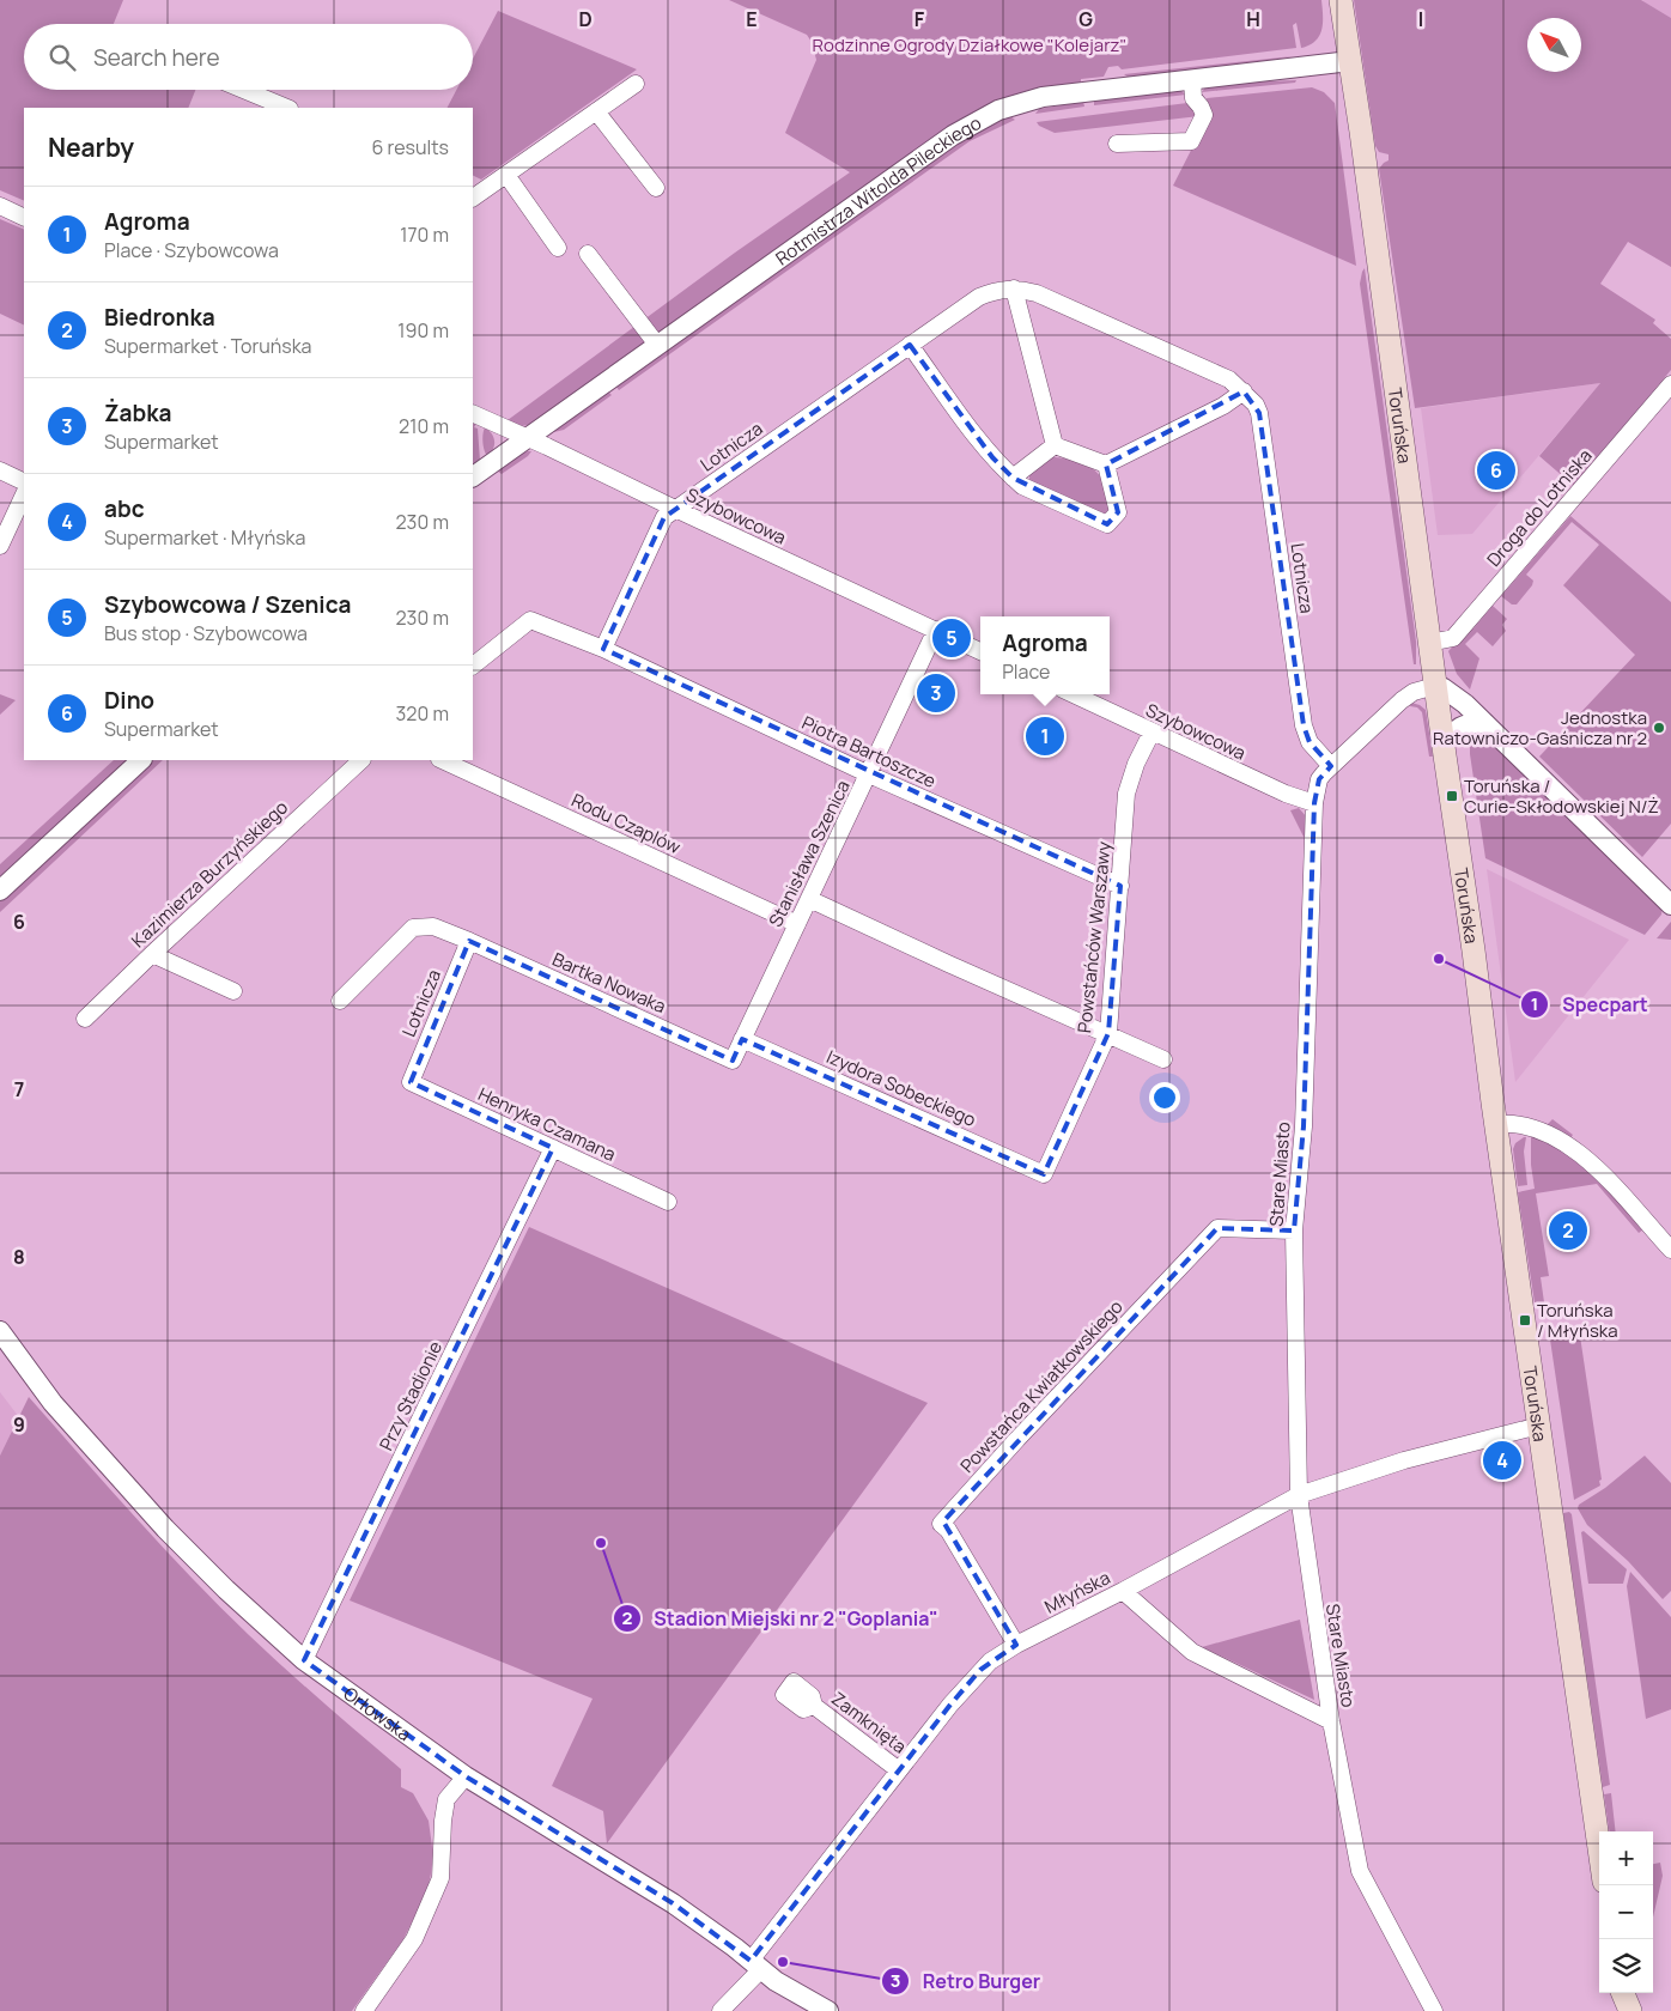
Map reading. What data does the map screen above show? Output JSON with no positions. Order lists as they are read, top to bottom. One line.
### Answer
{"streets":{"main road":["Toruńska"],"street":["Rotmistrza Witolda Pileckiego","Lotnicza","Droga do Lotniska","Szybowcowa","Piotra Bartoszcze","Rodu Czaplów","Stanisława Szenica","Kazimierza Burzyńskiego","Powstańców Warszawy","Bartka Nowaka","Izydora Sobeckiego","Henryka Czamana","Stare Miasto","Powstańca Kwiatkowskiego","Przy Stadionie","Młyńska","Orłowska","Zamknięta"]},"crossings":[["Rotmistrza Witolda Pileckiego","Toruńska"],["Rotmistrza Witolda Pileckiego","Szybowcowa"],["Toruńska","Droga do Lotniska"],["Toruńska","Stare Miasto"],["Toruńska","Młyńska"],["Lotnicza","Szybowcowa"],["Lotnicza","Piotra Bartoszcze"],["Lotnicza","Bartka Nowaka"],["Lotnicza","Henryka Czamana"],["Lotnicza","Stare Miasto"],["Szybowcowa","Stanisława Szenica"],["Szybowcowa","Powstańców Warszawy"],["Szybowcowa","Stare Miasto"],["Piotra Bartoszcze","Stanisława Szenica"],["Piotra Bartoszcze","Powstańców Warszawy"],["Rodu Czaplów","Stanisława Szenica"],["Stanisława Szenica","Bartka Nowaka"],["Stanisława Szenica","Izydora Sobeckiego"],["Powstańców Warszawy","Izydora Sobeckiego"],["Henryka Czamana","Przy Stadionie"],["Stare Miasto","Powstańca Kwiatkowskiego"],["Stare Miasto","Młyńska"],["Powstańca Kwiatkowskiego","Młyńska"],["Przy Stadionie","Orłowska"],["Młyńska","Orłowska"],["Młyńska","Zamknięta"]],"parks":["Rodzinne Ogrody Działkowe \"Kolejarz\""],"places":{"other":["Jednostka Ratowniczo-Gaśnicza nr 2","Specpart","Stadion Miejski nr 2 \"Goplania\"","Retro Burger"],"transit":["Toruńska / Curie-Skłodowskiej N/Ż","Toruńska / Młyńska"]},"north":"top left","page":{"search":"Search here","heading":["Nearby","6 results"],"list":[{"mark":"1","name":"Agroma","note":"Place · Szybowcowa","value":"170 m"},{"mark":"2","name":"Biedronka","note":"Supermarket · Toruńska","value":"190 m"},{"mark":"3","name":"Żabka","note":"Supermarket","value":"210 m"},{"mark":"4","name":"abc","note":"Supermarket · Młyńska","value":"230 m"},{"mark":"5","name":"Szybowcowa / Szenica","note":"Bus stop · Szybowcowa","value":"230 m"},{"mark":"6","name":"Dino","note":"Supermarket","value":"320 m"}],"pins":["6","5","3","1","2","4"],"popup":["Agroma","Place"],"map_buttons":["+","−"]},"grid":{"columns":["D","E","F","G","H","I"],"rows":["6","7","8","9"]}}
